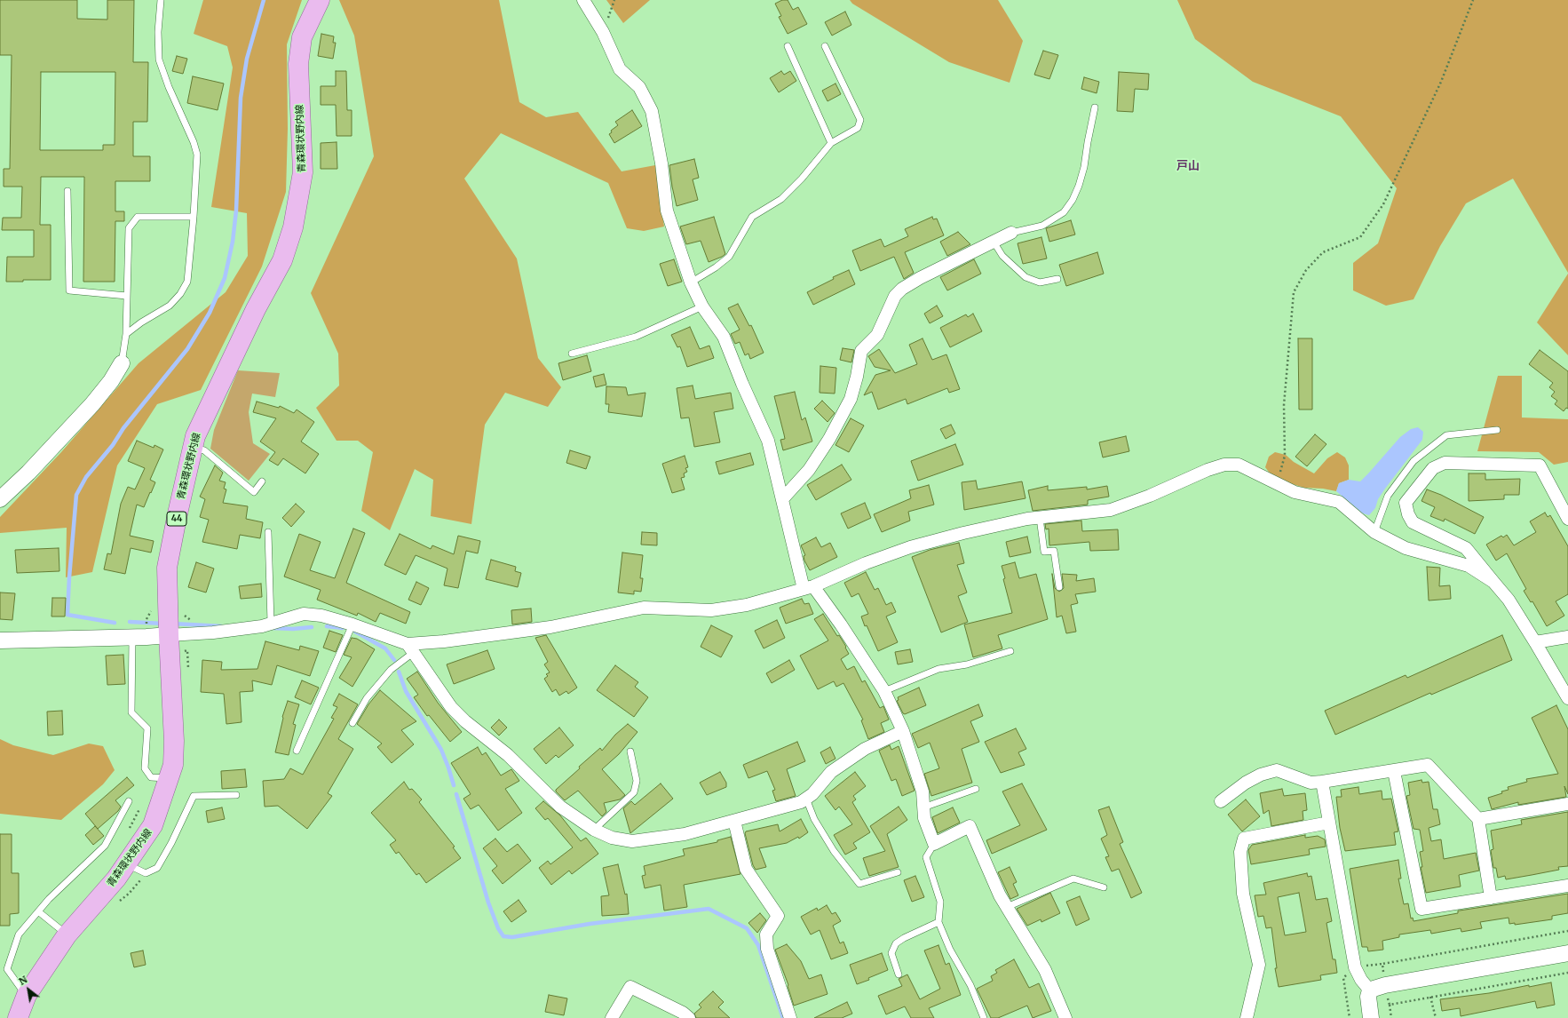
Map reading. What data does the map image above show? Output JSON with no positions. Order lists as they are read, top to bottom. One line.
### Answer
{"streets":{"main road":["青森環状野内線","44"]},"districts":["戸山"],"north":"top left"}
